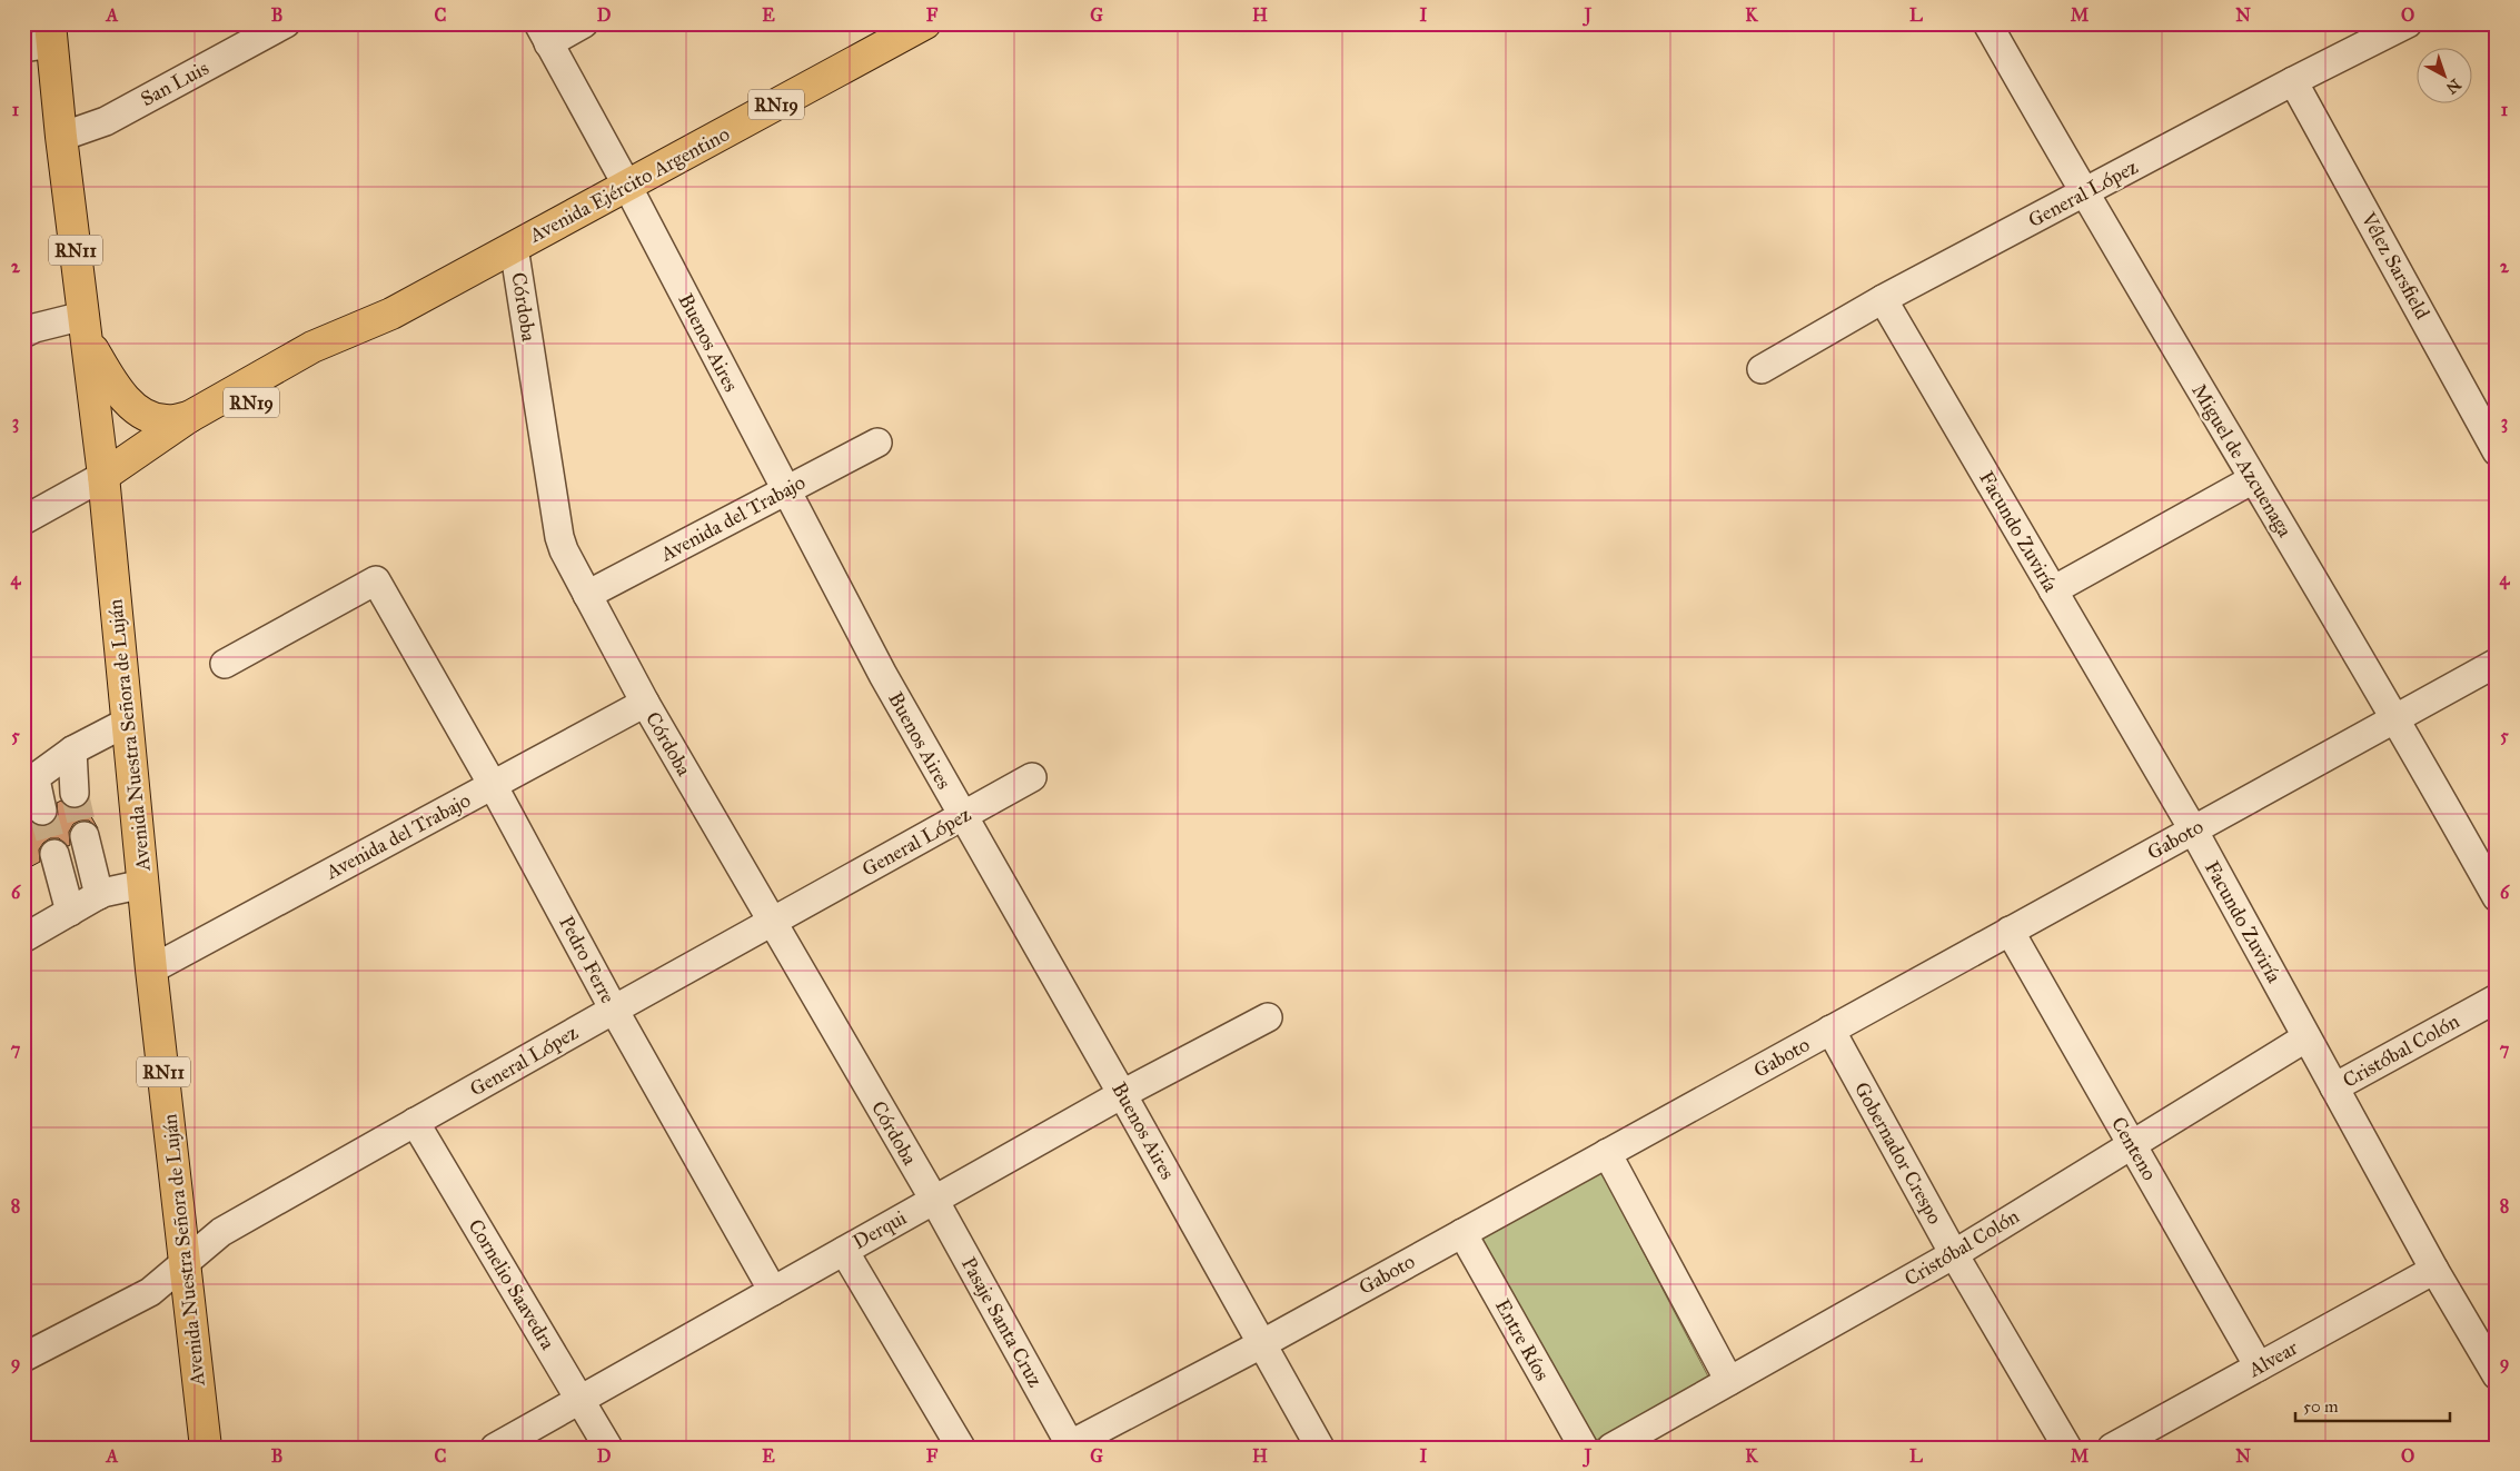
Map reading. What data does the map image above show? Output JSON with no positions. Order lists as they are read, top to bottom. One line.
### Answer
{"streets":{"main road":["RN19","Avenida Ejército Argentino","RN11","Avenida Nuestra Señora de Luján"],"street":["San Luis","General López","Vélez Sarsfield","Córdoba","Buenos Aires","Miguel de Azcuenaga","Avenida del Trabajo","Facundo Zuviría","Gaboto","Pedro Ferre","Cristóbal Colón","Centeno","Gobernador Crespo","Derqui","Cornelio Saavedra","Pasaje Santa Cruz","Entre Ríos","Alvear"]},"crossings":[["San Luis","Avenida Nuestra Señora de Luján"],["Avenida Ejército Argentino","Córdoba"],["Avenida Ejército Argentino","Buenos Aires"],["Avenida Ejército Argentino","Avenida Nuestra Señora de Luján"],["General López","Vélez Sarsfield"],["General López","Córdoba"],["General López","Buenos Aires"],["General López","Miguel de Azcuenaga"],["General López","Facundo Zuviría"],["General López","Avenida Nuestra Señora de Luján"],["General López","Pedro Ferre"],["General López","Cornelio Saavedra"],["Córdoba","Avenida del Trabajo"],["Córdoba","Derqui"],["Córdoba","Pasaje Santa Cruz"],["Buenos Aires","Avenida del Trabajo"],["Buenos Aires","Gaboto"],["Buenos Aires","Derqui"],["Miguel de Azcuenaga","Gaboto"],["Avenida del Trabajo","Avenida Nuestra Señora de Luján"],["Avenida del Trabajo","Pedro Ferre"],["Facundo Zuviría","Gaboto"],["Facundo Zuviría","Cristóbal Colón"],["Facundo Zuviría","Alvear"],["Gaboto","Centeno"],["Gaboto","Gobernador Crespo"],["Gaboto","Pasaje Santa Cruz"],["Gaboto","Entre Ríos"],["Pedro Ferre","Derqui"],["Cristóbal Colón","Centeno"],["Cristóbal Colón","Gobernador Crespo"],["Centeno","Alvear"],["Derqui","Cornelio Saavedra"],["Derqui","Pasaje Santa Cruz"]],"scale_bar":"50 m","north":"bottom right","grid":{"columns":["A","B","C","D","E","F","G","H","I","J","K","L","M","N","O"],"rows":["1","2","3","4","5","6","7","8","9"]}}
